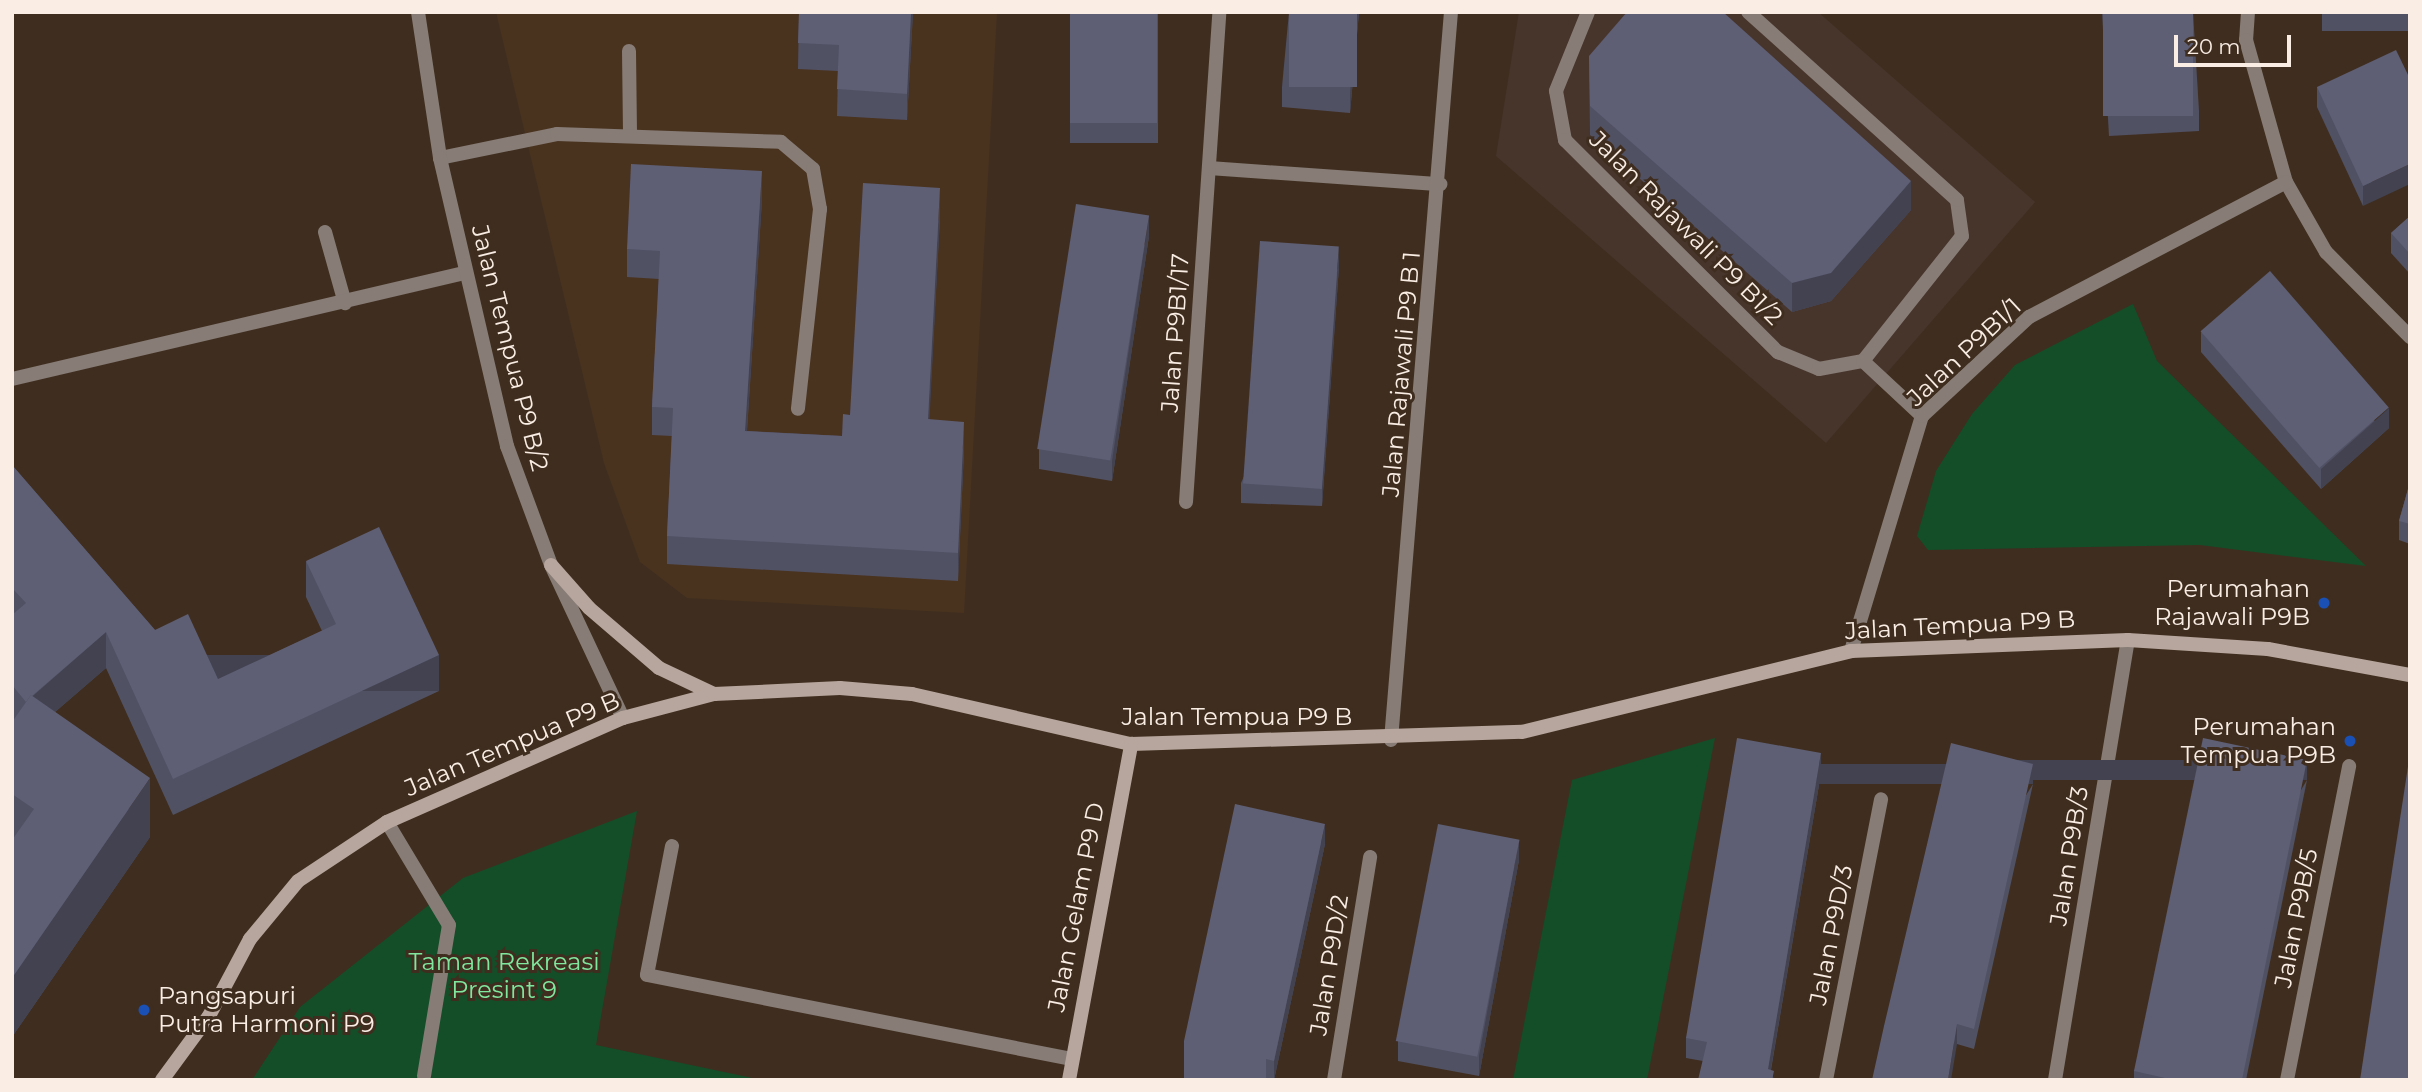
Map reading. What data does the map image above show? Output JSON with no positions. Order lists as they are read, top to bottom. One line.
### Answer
{"streets":{"street":["Jalan Rajawali P9 B1/2","Jalan P9B1/17","Jalan Tempua P9 B/2","Jalan P9B1/1","Jalan Rajawali P9 B 1","Jalan Tempua P9 B","Jalan P9B/3","Jalan Gelam P9 D","Jalan P9B/5","Jalan P9D/3","Jalan P9D/2"]},"crossings":[["Jalan Tempua P9 B/2","Jalan Tempua P9 B"],["Jalan P9B1/1","Jalan Tempua P9 B"],["Jalan Rajawali P9 B 1","Jalan Tempua P9 B"],["Jalan Tempua P9 B","Jalan P9B/3"],["Jalan Tempua P9 B","Jalan Gelam P9 D"]],"parks":["Taman Rekreasi Presint 9"],"places":["Perumahan Rajawali P9B","Perumahan Tempua P9B","Pangsapuri Putra Harmoni P9"],"scale_bar":"20 m"}
